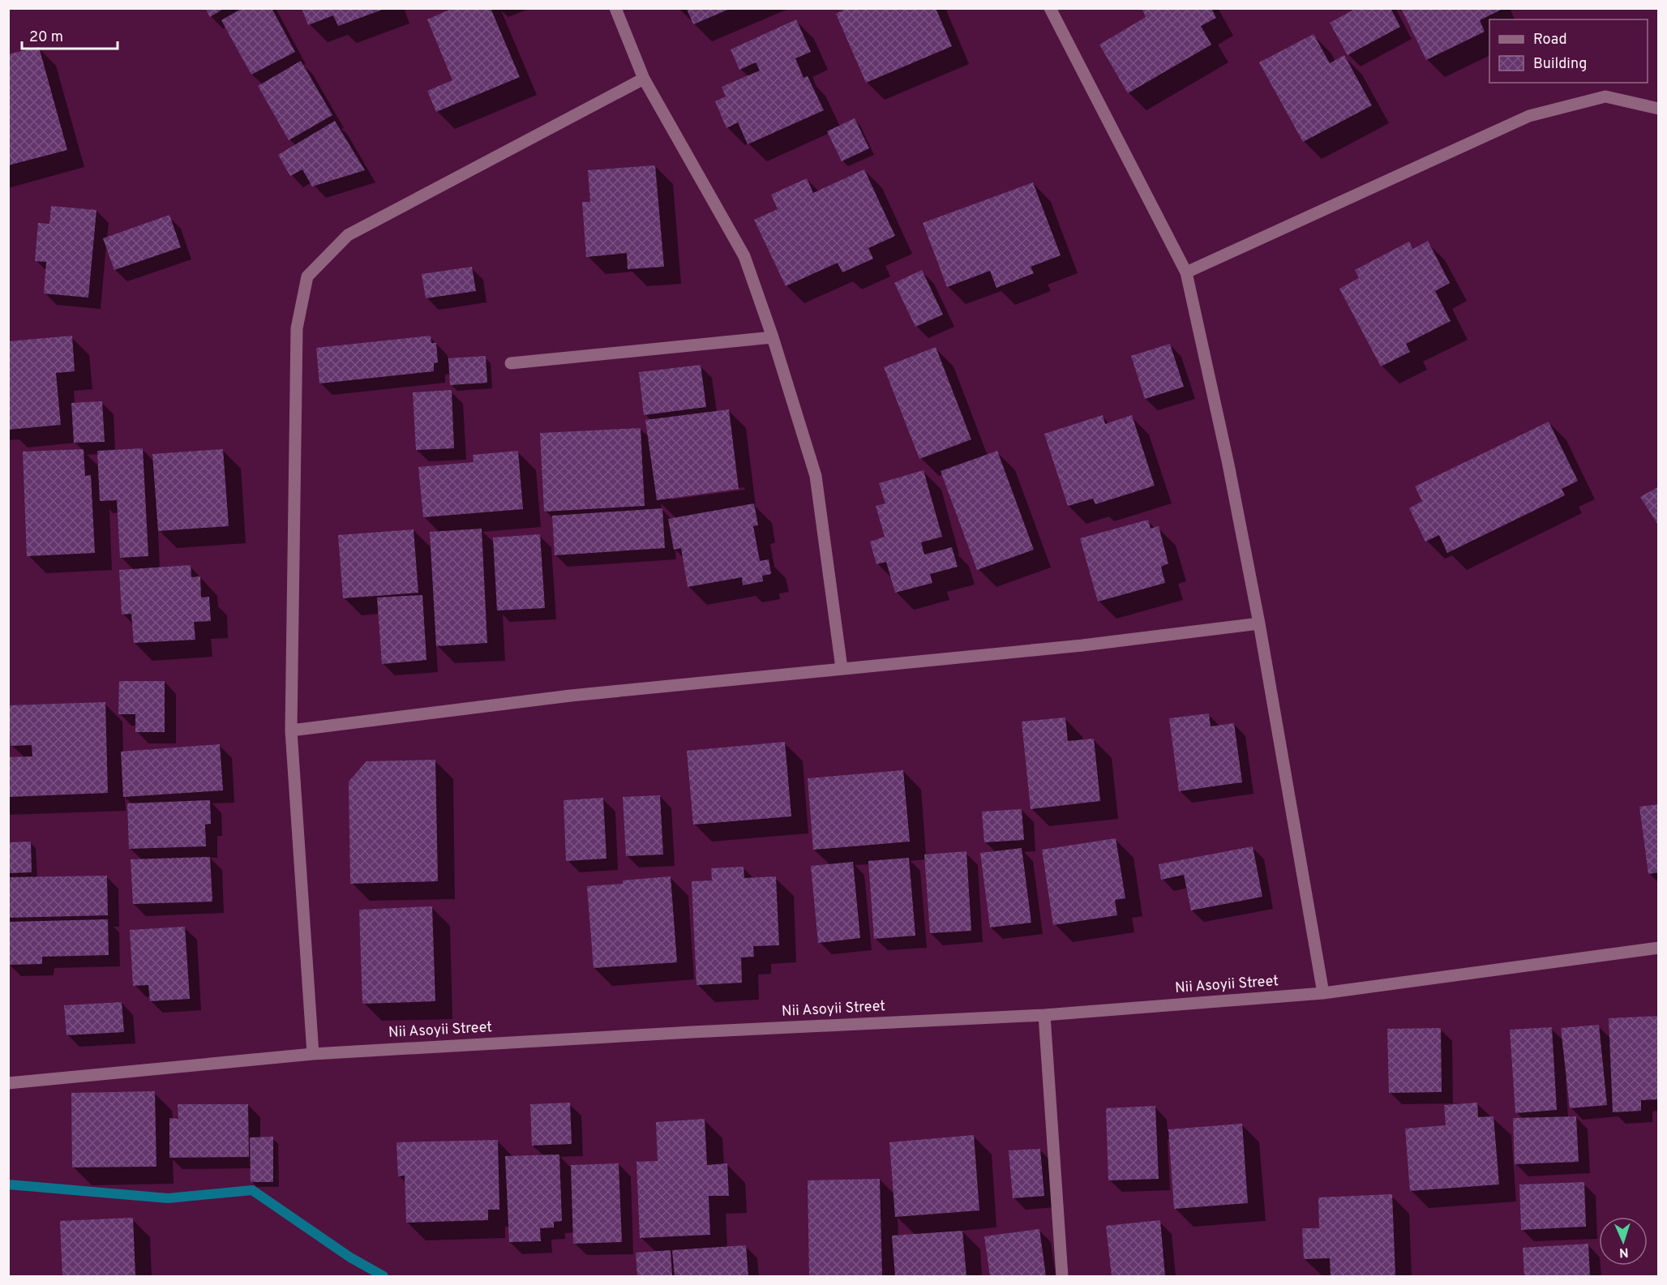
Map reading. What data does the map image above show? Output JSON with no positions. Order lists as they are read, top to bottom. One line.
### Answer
{"streets":{"street":["Nii Asoyii Street"]},"legend":["Road","Building"],"scale_bar":"20 m","north":"bottom"}
